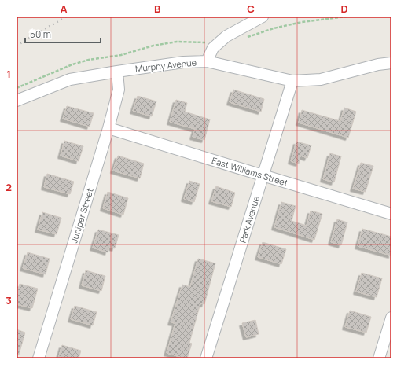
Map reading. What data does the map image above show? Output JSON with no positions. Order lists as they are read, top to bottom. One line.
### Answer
{"streets":{"street":["Murphy Avenue","East Williams Street","Juniper Street","Park Avenue"]},"crossings":[["Murphy Avenue","Juniper Street"],["Murphy Avenue","Park Avenue"],["East Williams Street","Juniper Street"],["East Williams Street","Park Avenue"]],"scale_bar":"50 m","grid":{"columns":["A","B","C","D"],"rows":["1","2","3"]}}
